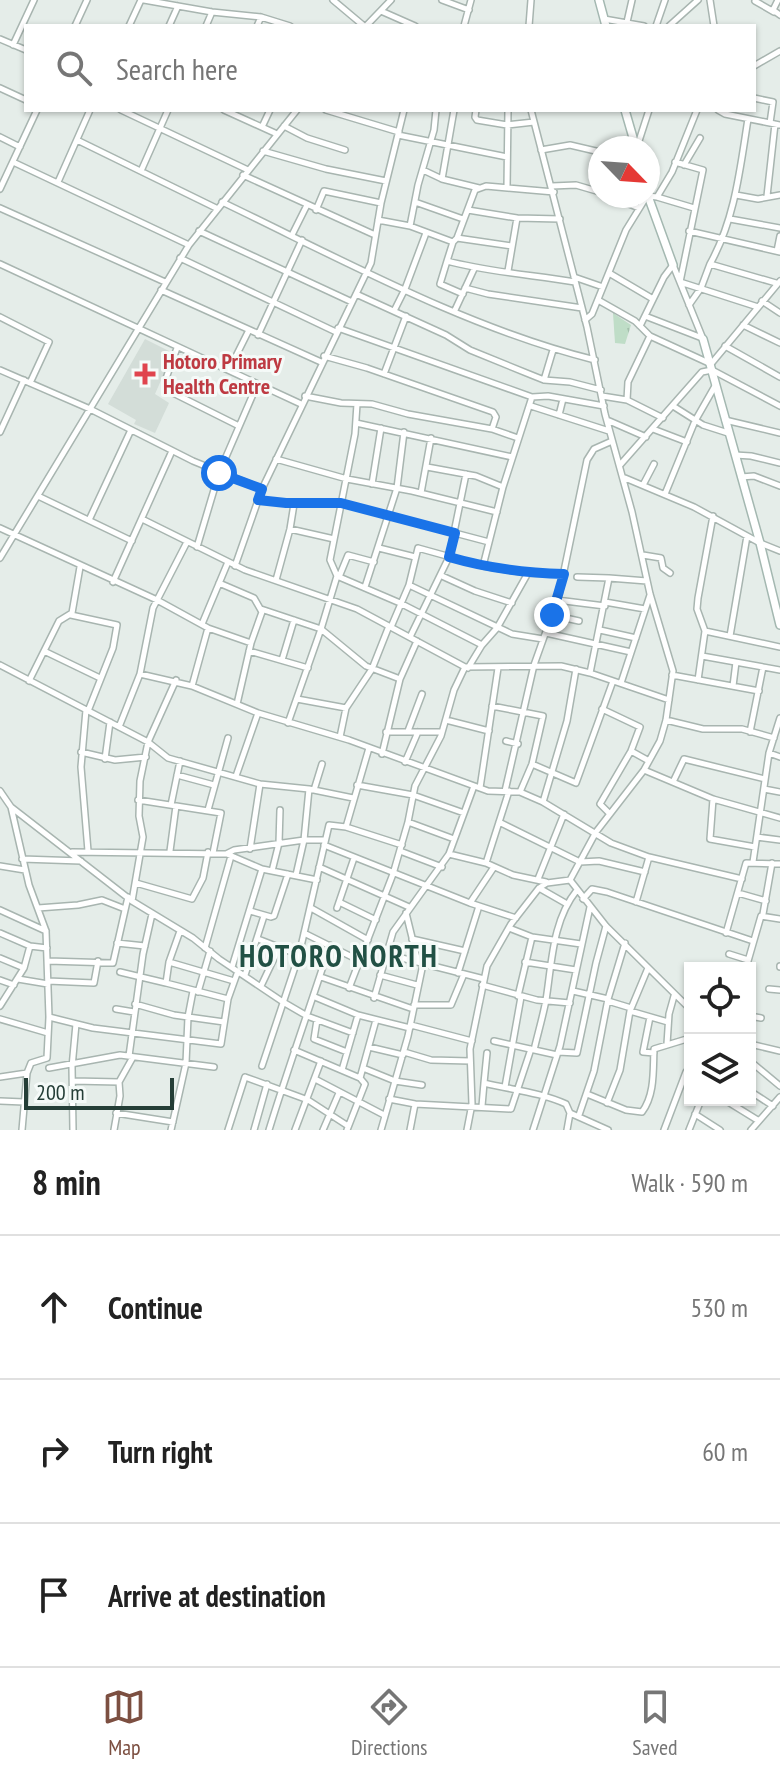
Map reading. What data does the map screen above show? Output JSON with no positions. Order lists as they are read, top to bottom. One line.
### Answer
{"districts":["HOTORO NORTH"],"places":{"health":["Hotoro Primary Health Centre"]},"scale_bar":"200 m","north":"bottom right","page":{"search":"Search here","scale":"200 m","heading":["8 min","Walk · 590 m"],"list":[["Continue","530 m"],["Turn right","60 m"],"Arrive at destination"],"nav":["Map","Directions","Saved"]}}
